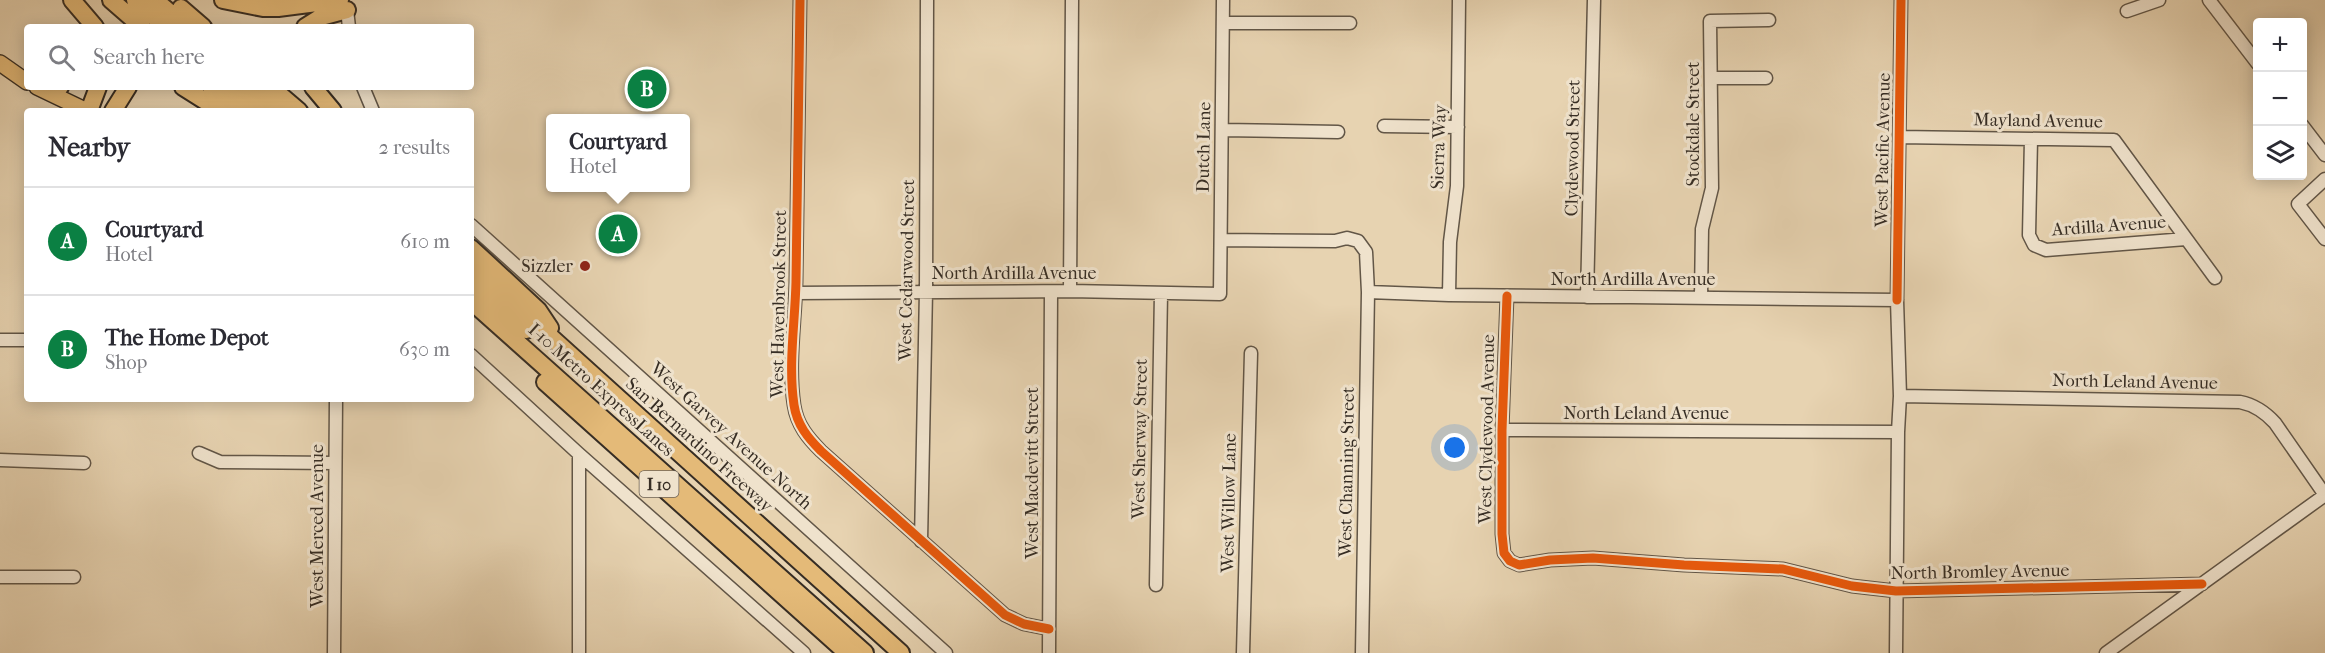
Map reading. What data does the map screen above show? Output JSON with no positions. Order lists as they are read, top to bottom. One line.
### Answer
{"streets":{"highway":["I-10 Metro ExpressLanes","San Bernardino Freeway","I 10"],"street":["Mayland Avenue","Stockdale Street","Dutch Lane","Sierra Way","Clydewood Street","West Pacific Avenue","Ardilla Avenue","West Cedarwood Street","North Ardilla Avenue","West Havenbrook Street","North Leland Avenue","West Clydewood Avenue","West Garvey Avenue North","West Sherway Street","West Channing Street","West Macdevitt Street","West Willow Lane","West Merced Avenue","North Bromley Avenue"]},"crossings":[["Mayland Avenue","West Pacific Avenue"],["Mayland Avenue","Ardilla Avenue"],["Stockdale Street","North Ardilla Avenue"],["Dutch Lane","North Ardilla Avenue"],["Dutch Lane","West Channing Street"],["Sierra Way","North Ardilla Avenue"],["Clydewood Street","North Ardilla Avenue"],["West Pacific Avenue","North Ardilla Avenue"],["West Pacific Avenue","North Leland Avenue"],["West Pacific Avenue","North Bromley Avenue"],["West Cedarwood Street","North Ardilla Avenue"],["West Cedarwood Street","West Havenbrook Street"],["North Ardilla Avenue","West Havenbrook Street"],["North Ardilla Avenue","West Clydewood Avenue"],["North Ardilla Avenue","West Sherway Street"],["North Ardilla Avenue","West Channing Street"],["North Ardilla Avenue","West Macdevitt Street"],["West Havenbrook Street","West Macdevitt Street"],["North Leland Avenue","West Clydewood Avenue"],["West Clydewood Avenue","North Bromley Avenue"]],"places":["Sizzler"],"page":{"map_buttons":["+","−"],"search":"Search here","pins":["B","A"],"heading":["Nearby","2 results"],"popup":["Courtyard","Hotel"],"list":[{"mark":"A","name":"Courtyard","note":"Hotel","value":"610 m"},{"mark":"B","name":"The Home Depot","note":"Shop","value":"630 m"}]}}
